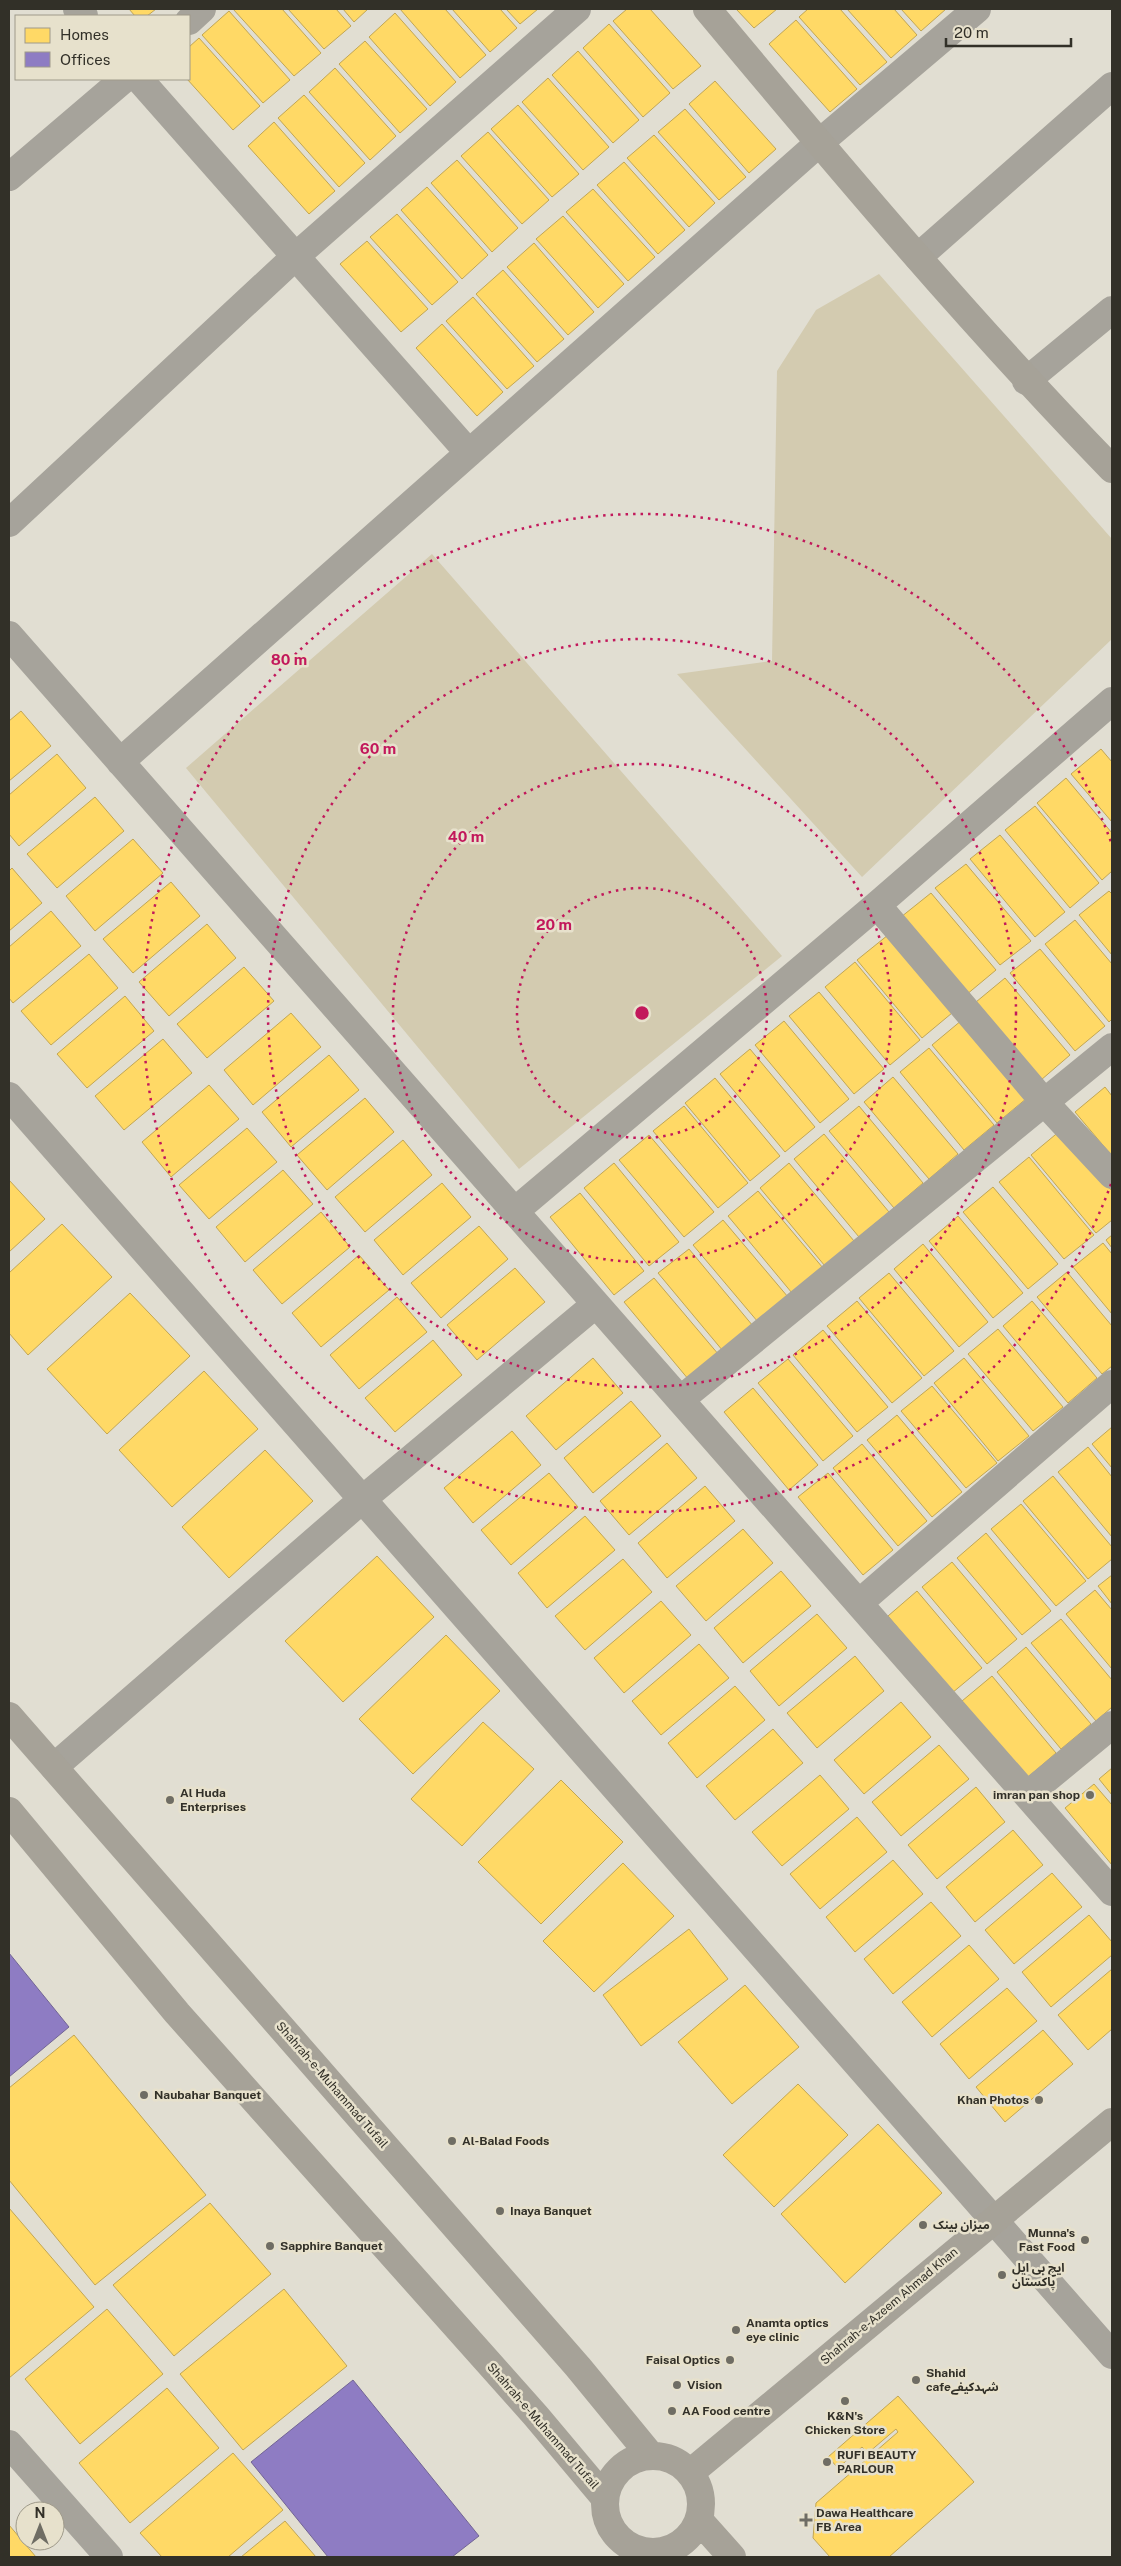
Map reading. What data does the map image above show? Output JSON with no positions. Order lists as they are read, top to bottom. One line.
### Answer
{"streets":{"main road":["Shahrah-e-Muhammad Tufail","Shahrah-e-Azeem Ahmad Khan"]},"crossings":[["Shahrah-e-Muhammad Tufail","Shahrah-e-Azeem Ahmad Khan"]],"places":{"other":["imran pan shop","Al Huda Enterprises","Naubahar Banquet","Khan Photos","Al-Balad Foods","Inaya Banquet","میزان بینک","Munna's Fast Food","Sapphire Banquet","ایچ بی ایل پاکستان","Anamta optics eye clinic","Faisal Optics","Shahid cafeشہدکیفے","Vision","K&N's Chicken Store","AA Food centre","RUFI BEAUTY PARLOUR"],"health":["Dawa Healthcare FB Area"]},"legend":["Homes","Offices"],"scale_bar":"20 m","north":"top","rings":["80 m","60 m","40 m","20 m"]}
